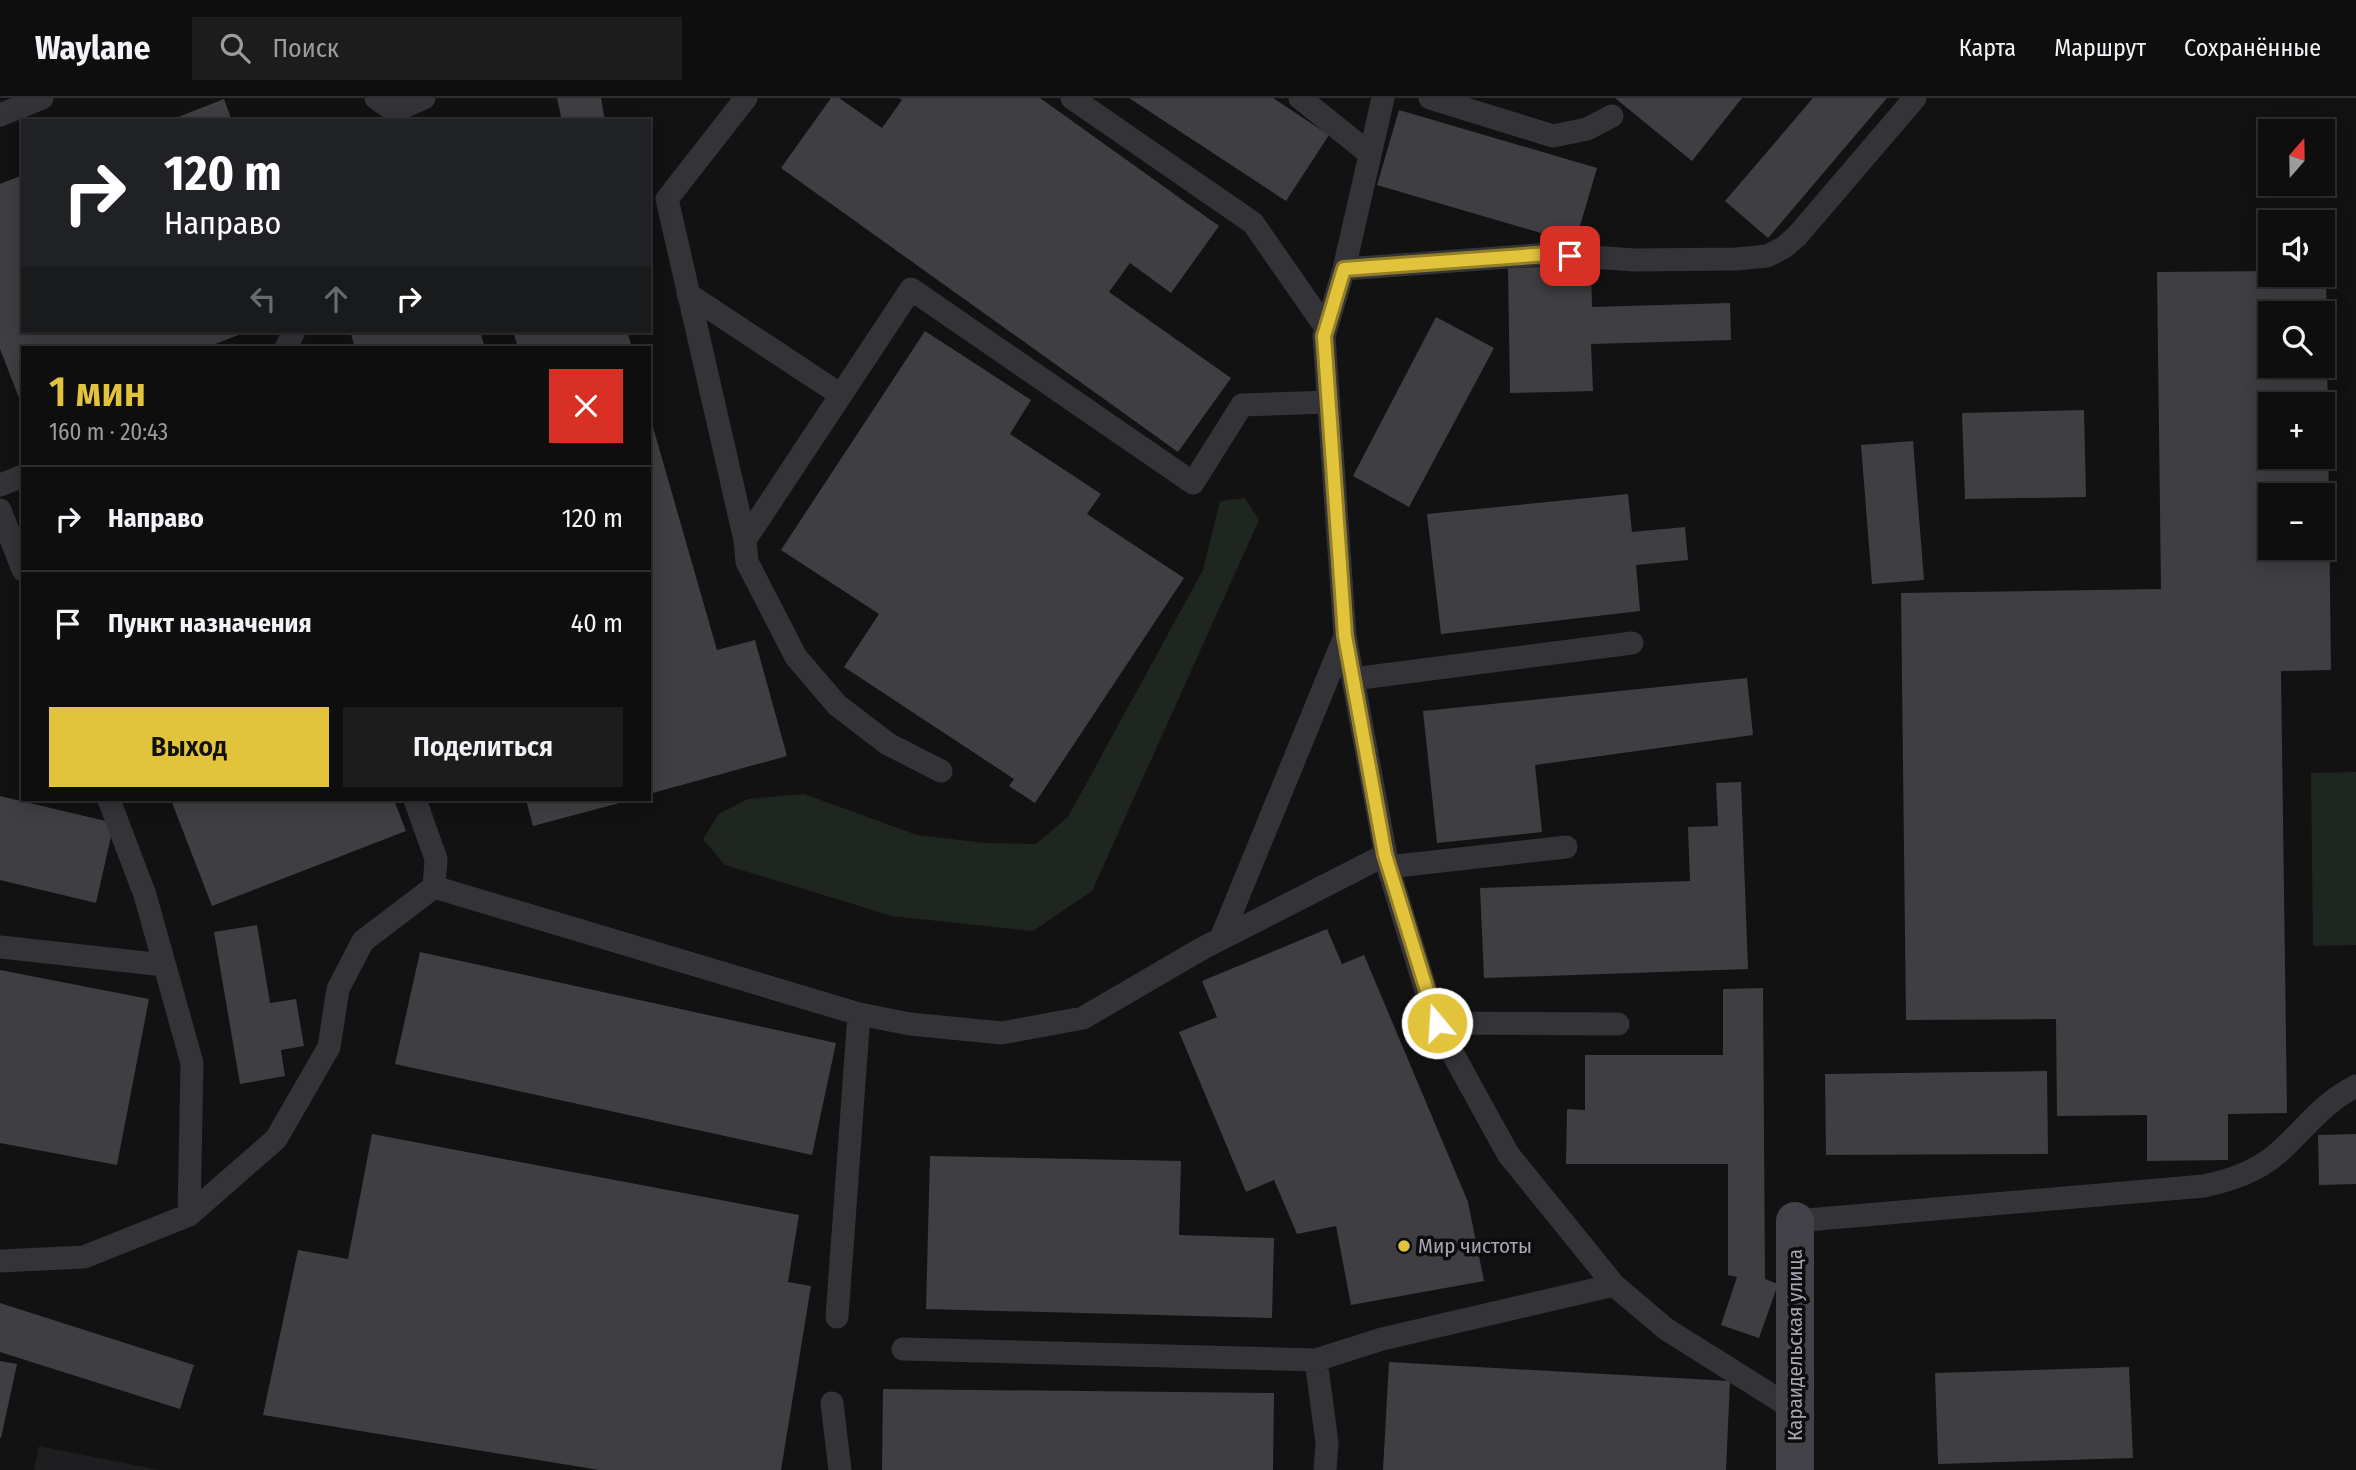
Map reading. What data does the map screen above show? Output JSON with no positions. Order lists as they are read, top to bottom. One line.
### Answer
{"streets":{"street":["Караидельская улица"]},"places":["Мир чистоты"],"north":"top","page":{"header":"Waylane","search":"Поиск","nav":["Карта","Маршрут","Сохранённые"],"map_buttons":["+","−"],"turn":["120 m","Направо"],"heading":["1 мин","160 m · 20:43"],"list":[{"name":"Направо","value":"120 m"},{"name":"Пункт назначения","value":"40 m"}],"buttons":["Выход","Поделиться"]}}
